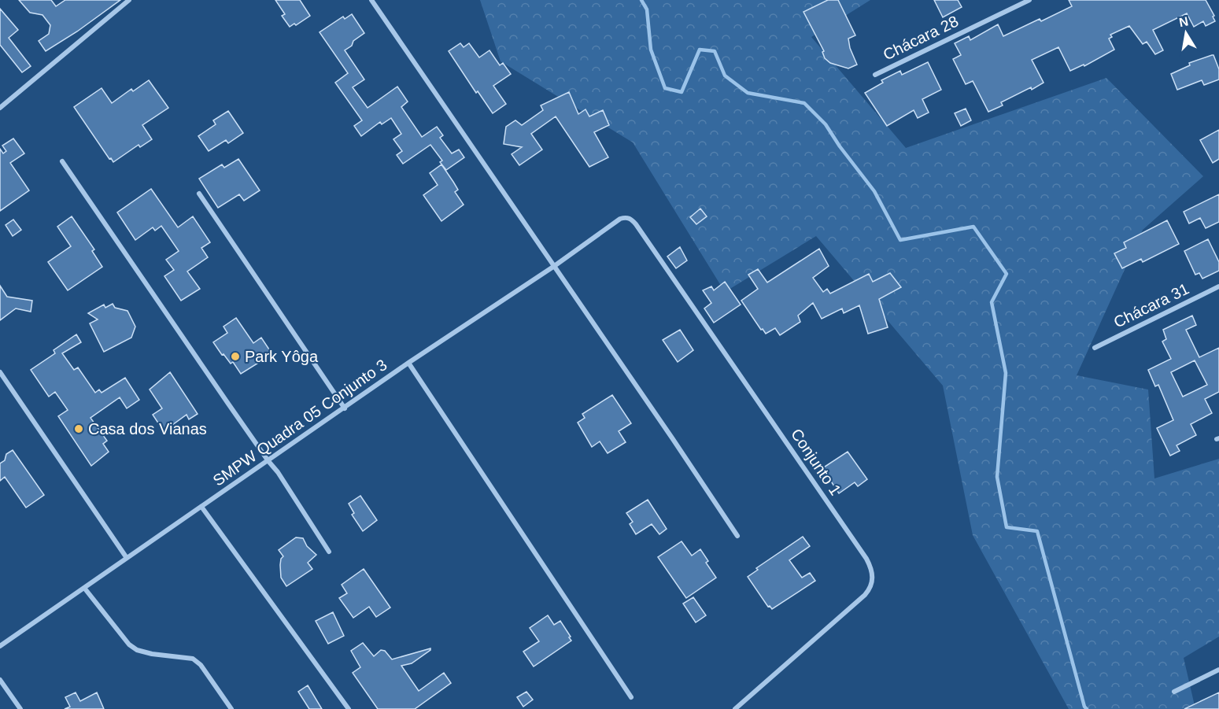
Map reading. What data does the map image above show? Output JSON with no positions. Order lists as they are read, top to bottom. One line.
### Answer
{"streets":{"street":["Chácara 28","Chácara 31","SMPW Quadra 05 Conjunto 3","Conjunto 1"]},"crossings":[["SMPW Quadra 05 Conjunto 3","Conjunto 1"]],"places":["Park Yôga","Casa dos Vianas"],"north":"top"}
